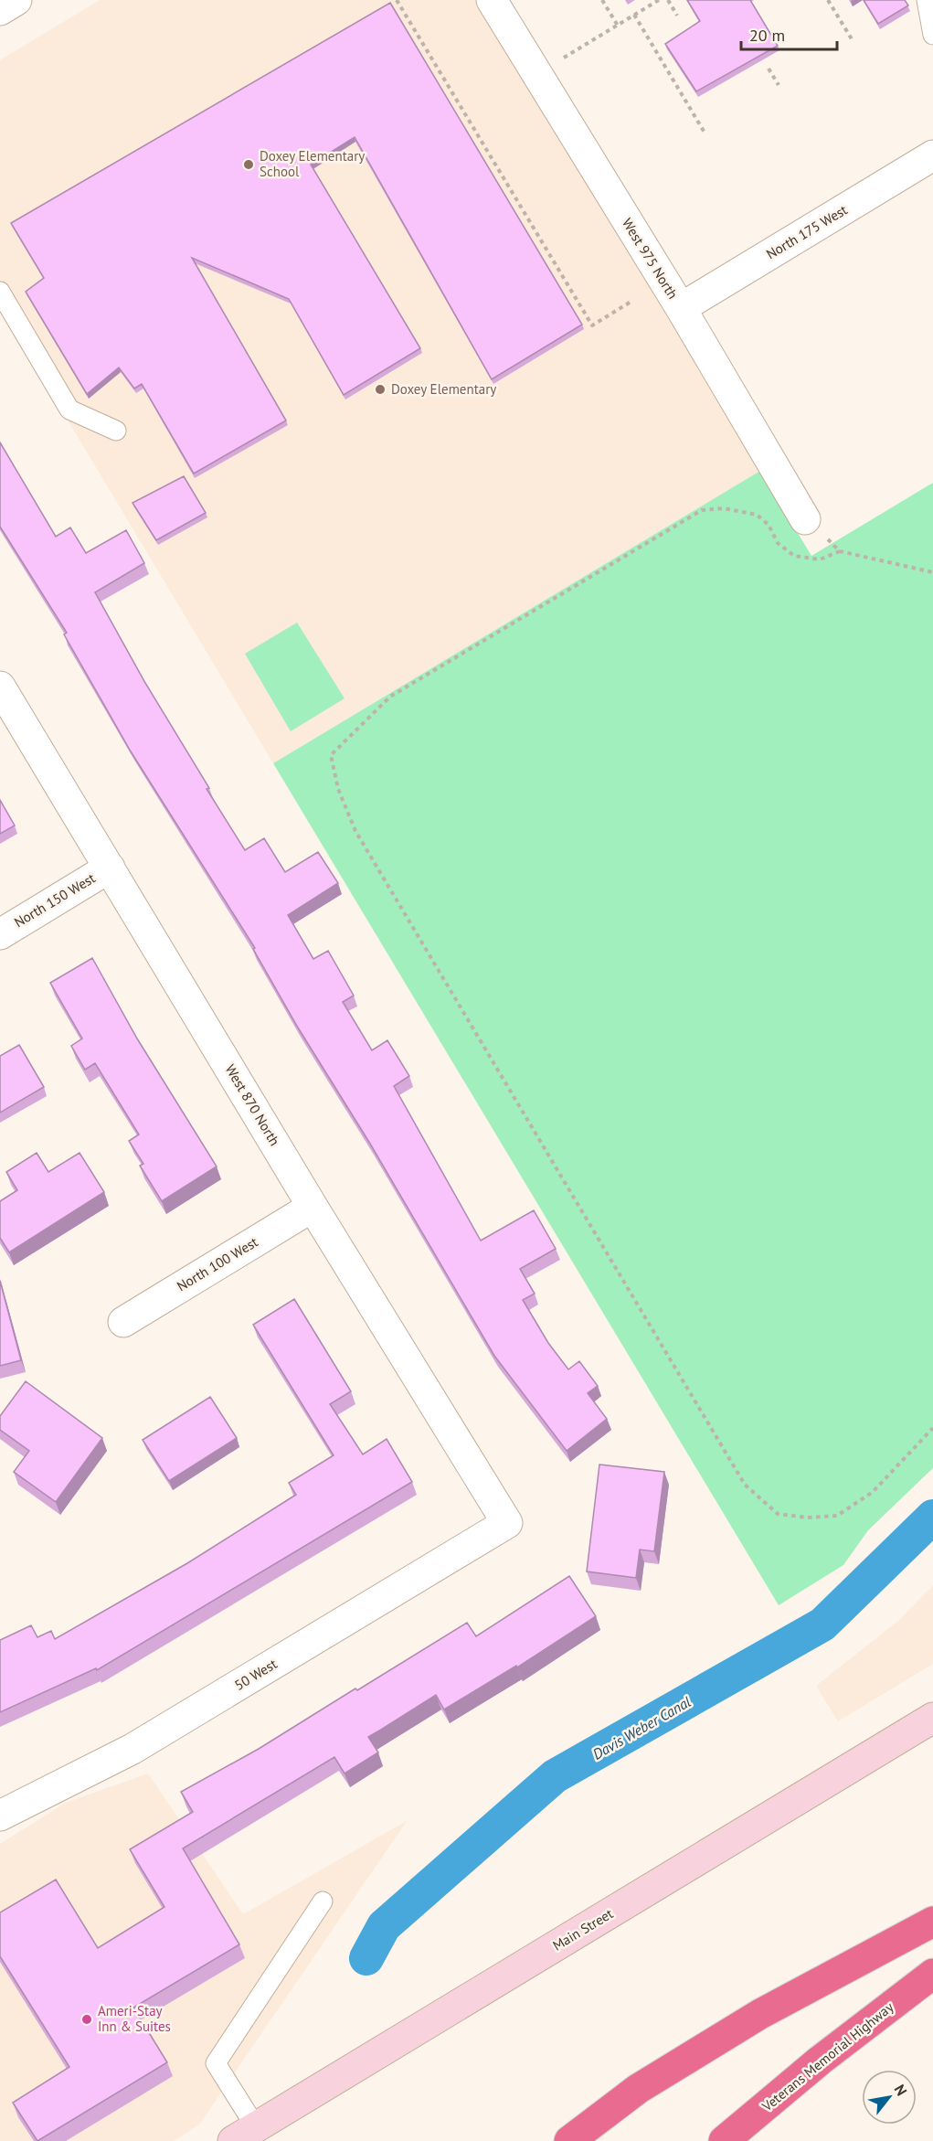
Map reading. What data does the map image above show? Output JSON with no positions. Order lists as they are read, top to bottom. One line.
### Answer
{"streets":{"highway":["Veterans Memorial Highway"],"main road":["Main Street"],"street":["North 175 West","West 975 North","North 150 West","West 870 North","North 100 West","50 West"]},"crossings":[["North 175 West","West 975 North"],["North 150 West","West 870 North"],["West 870 North","North 100 West"],["West 870 North","50 West"]],"water":["Davis Weber Canal"],"places":["Doxey Elementary School","Doxey Elementary","Ameri-Stay Inn & Suites"],"scale_bar":"20 m","north":"top right"}
